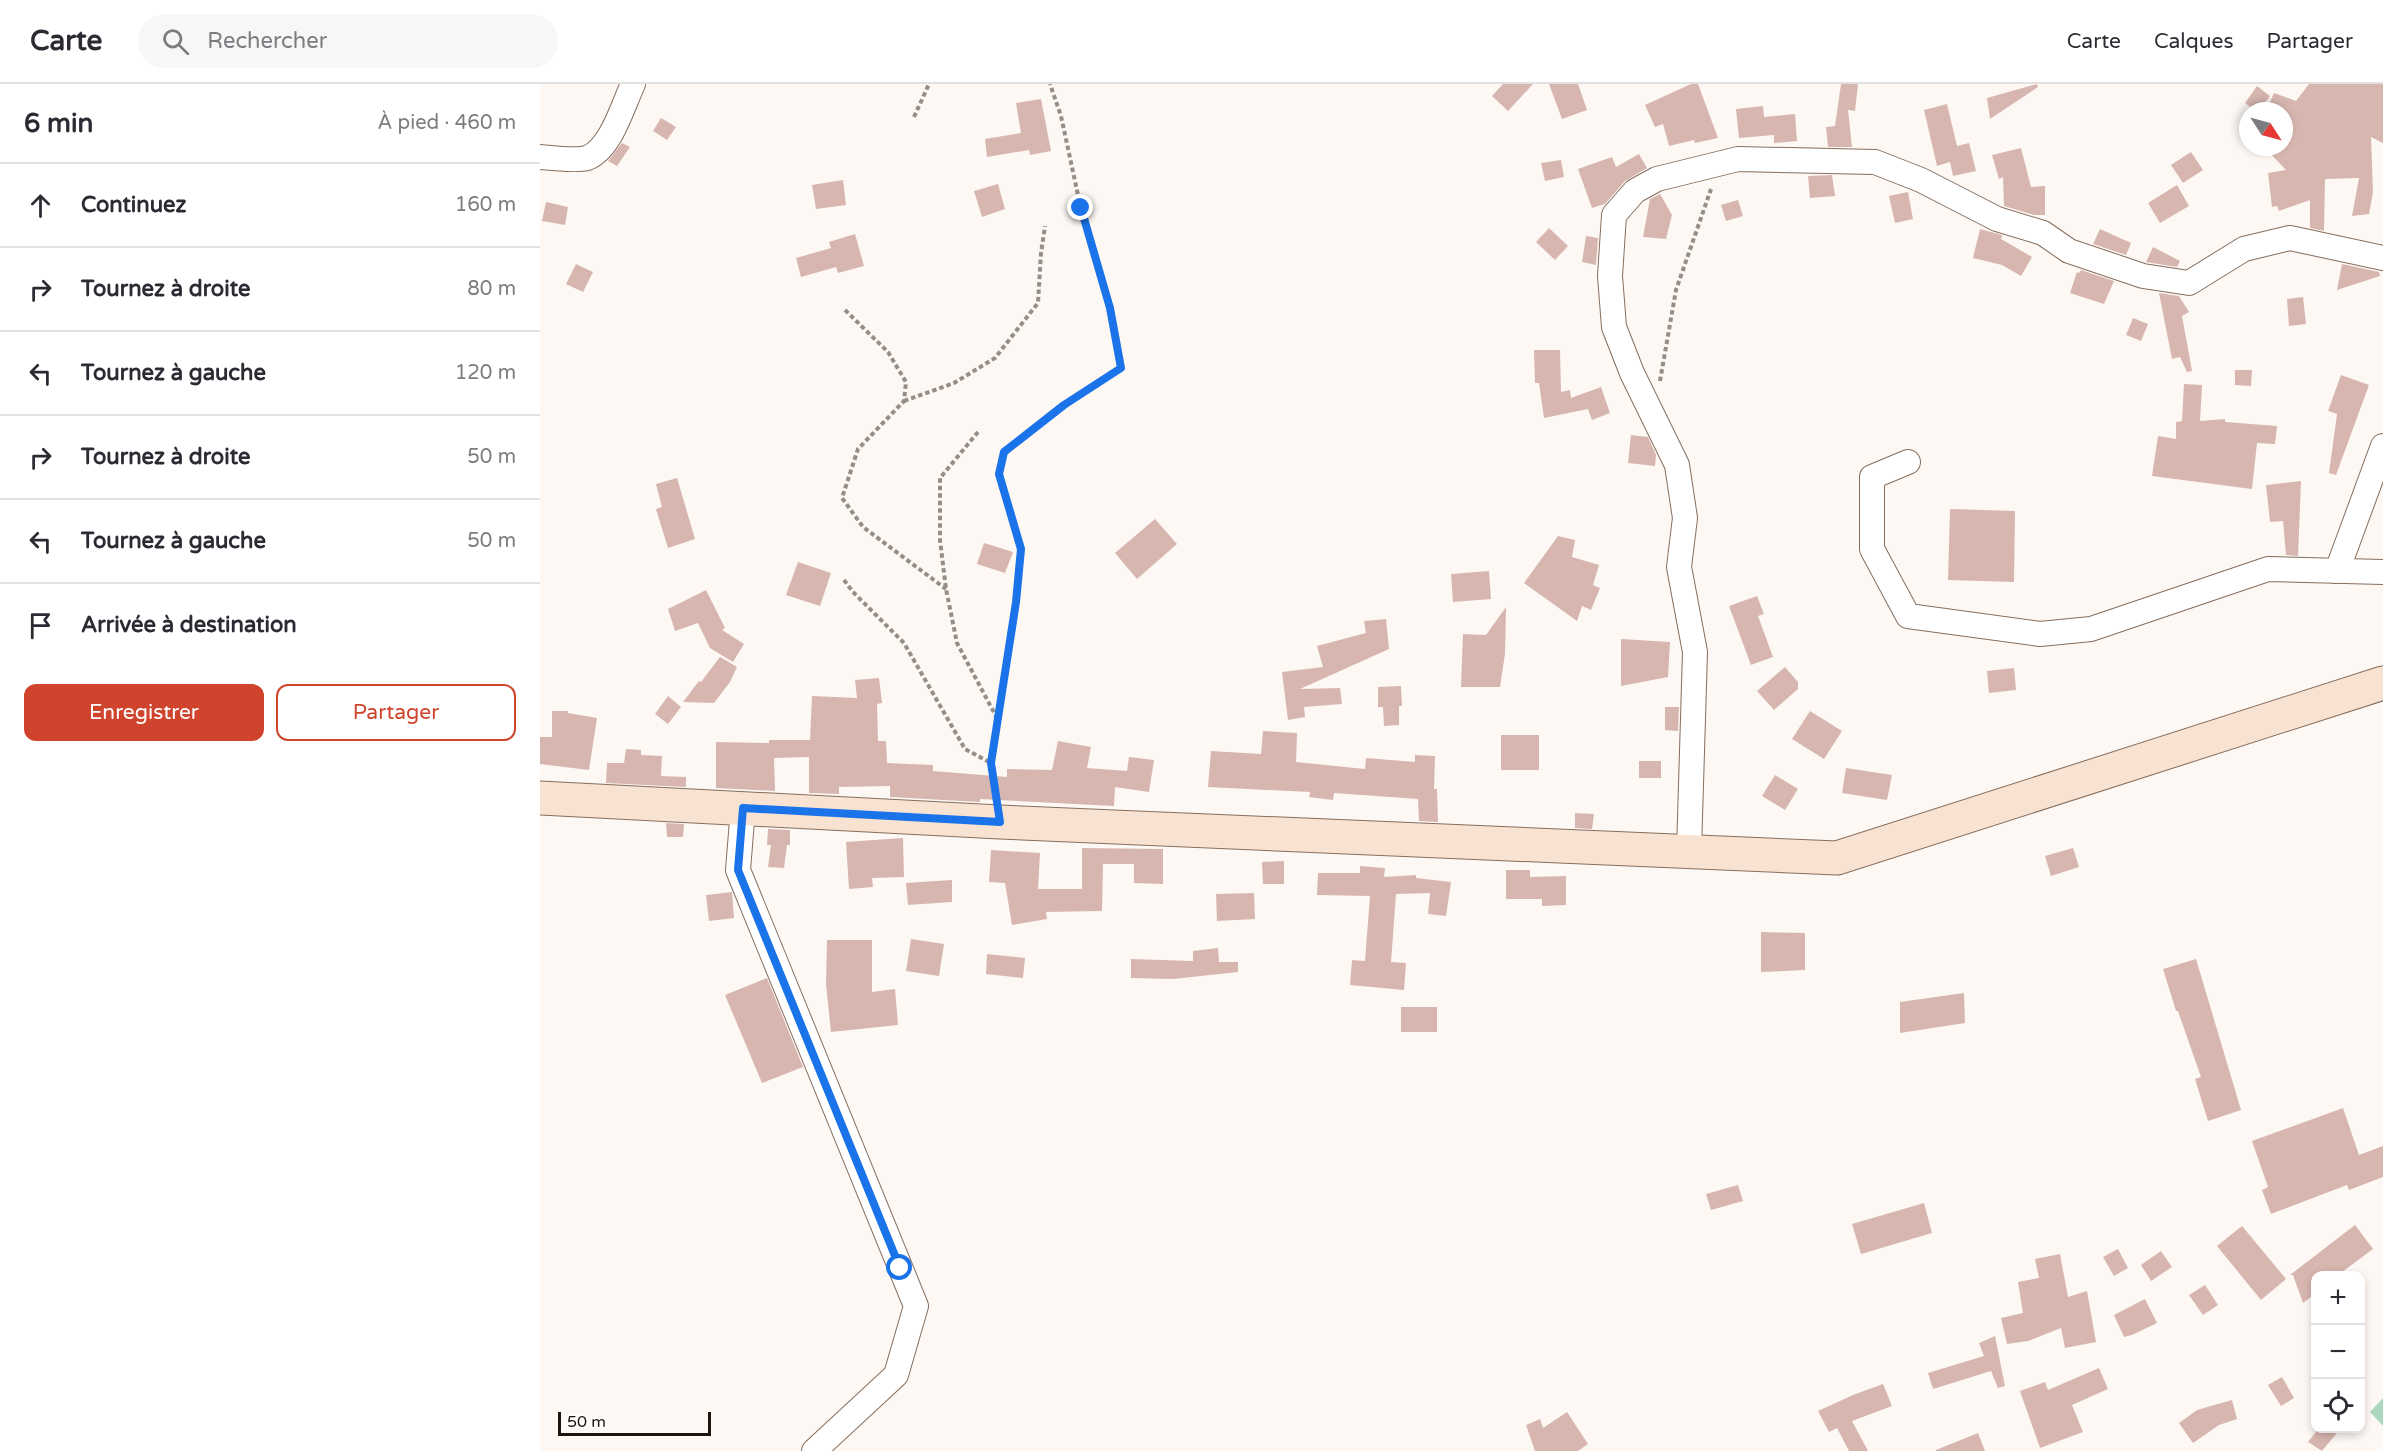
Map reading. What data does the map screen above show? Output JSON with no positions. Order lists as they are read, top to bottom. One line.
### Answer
{"scale_bar":"50 m","north":"bottom right","page":{"header":"Carte","search":"Rechercher","nav":["Carte","Calques","Partager"],"heading":["6 min","À pied · 460 m"],"list":[["Continuez","160 m"],["Tournez à droite","80 m"],["Tournez à gauche","120 m"],["Tournez à droite","50 m"],["Tournez à gauche","50 m"],"Arrivée à destination"],"buttons":["Enregistrer","Partager"],"map_buttons":["+","−"],"scale":"50 m"}}
